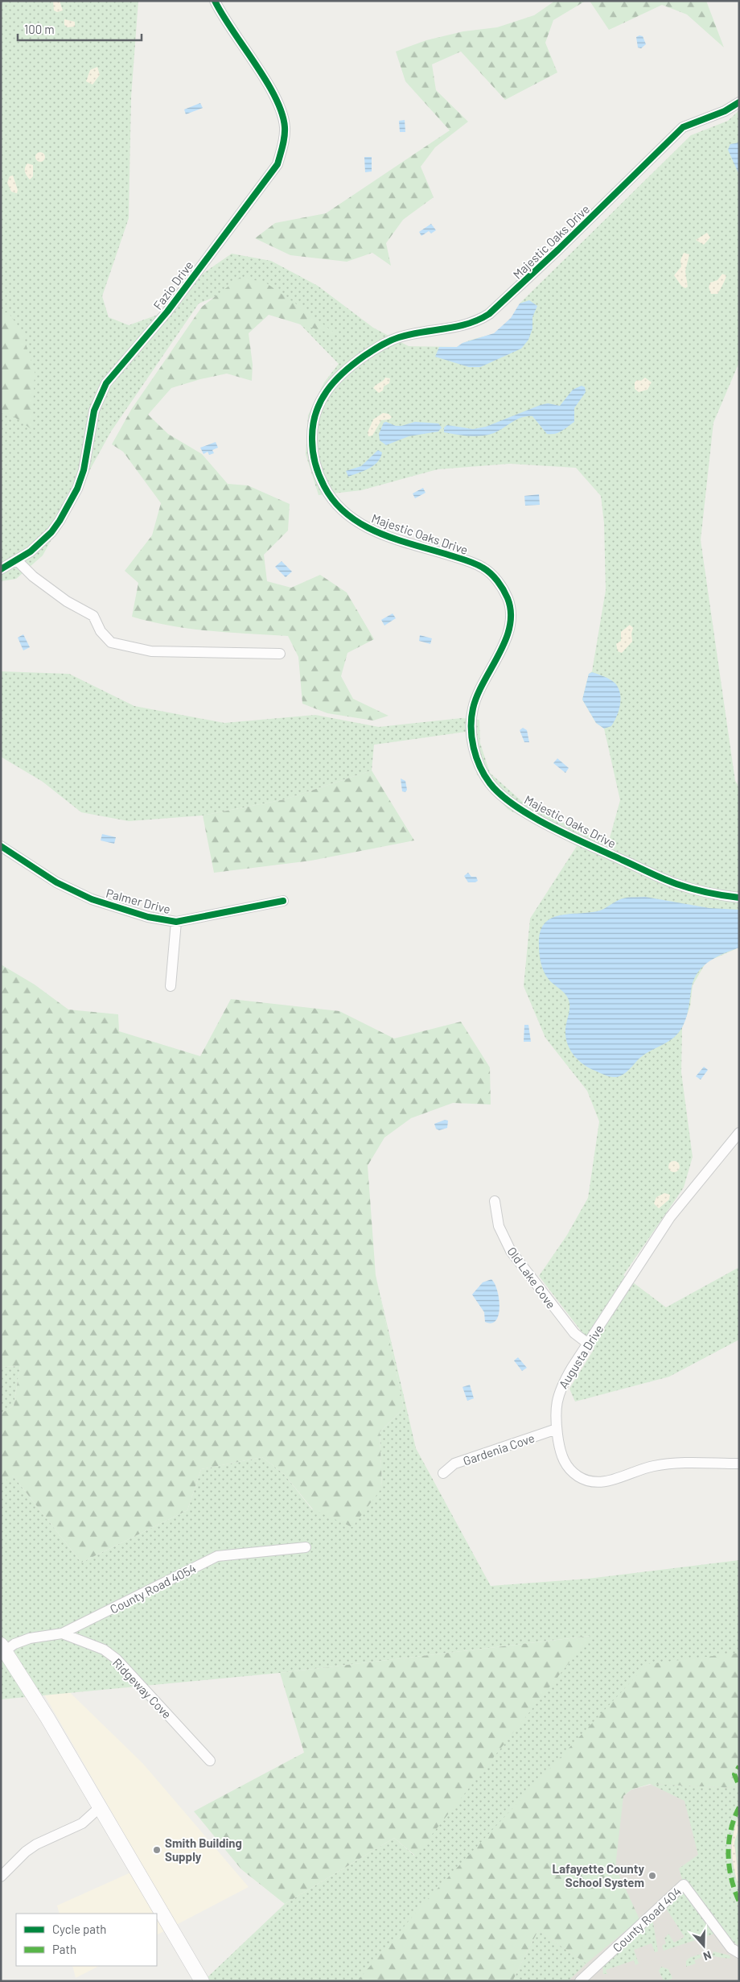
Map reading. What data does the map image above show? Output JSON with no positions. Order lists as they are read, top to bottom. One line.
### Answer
{"streets":{"street":["Majestic Oaks Drive","Fazio Drive","Palmer Drive","Old Lake Cove","Augusta Drive","Gardenia Cove","County Road 4054","Ridgeway Cove","County Road 404"]},"crossings":[["Old Lake Cove","Augusta Drive"],["Augusta Drive","Gardenia Cove"],["County Road 4054","Ridgeway Cove"]],"places":["Smith Building Supply","Lafayette County School System"],"legend":["Cycle path","Path"],"scale_bar":"100 m","north":"bottom"}
